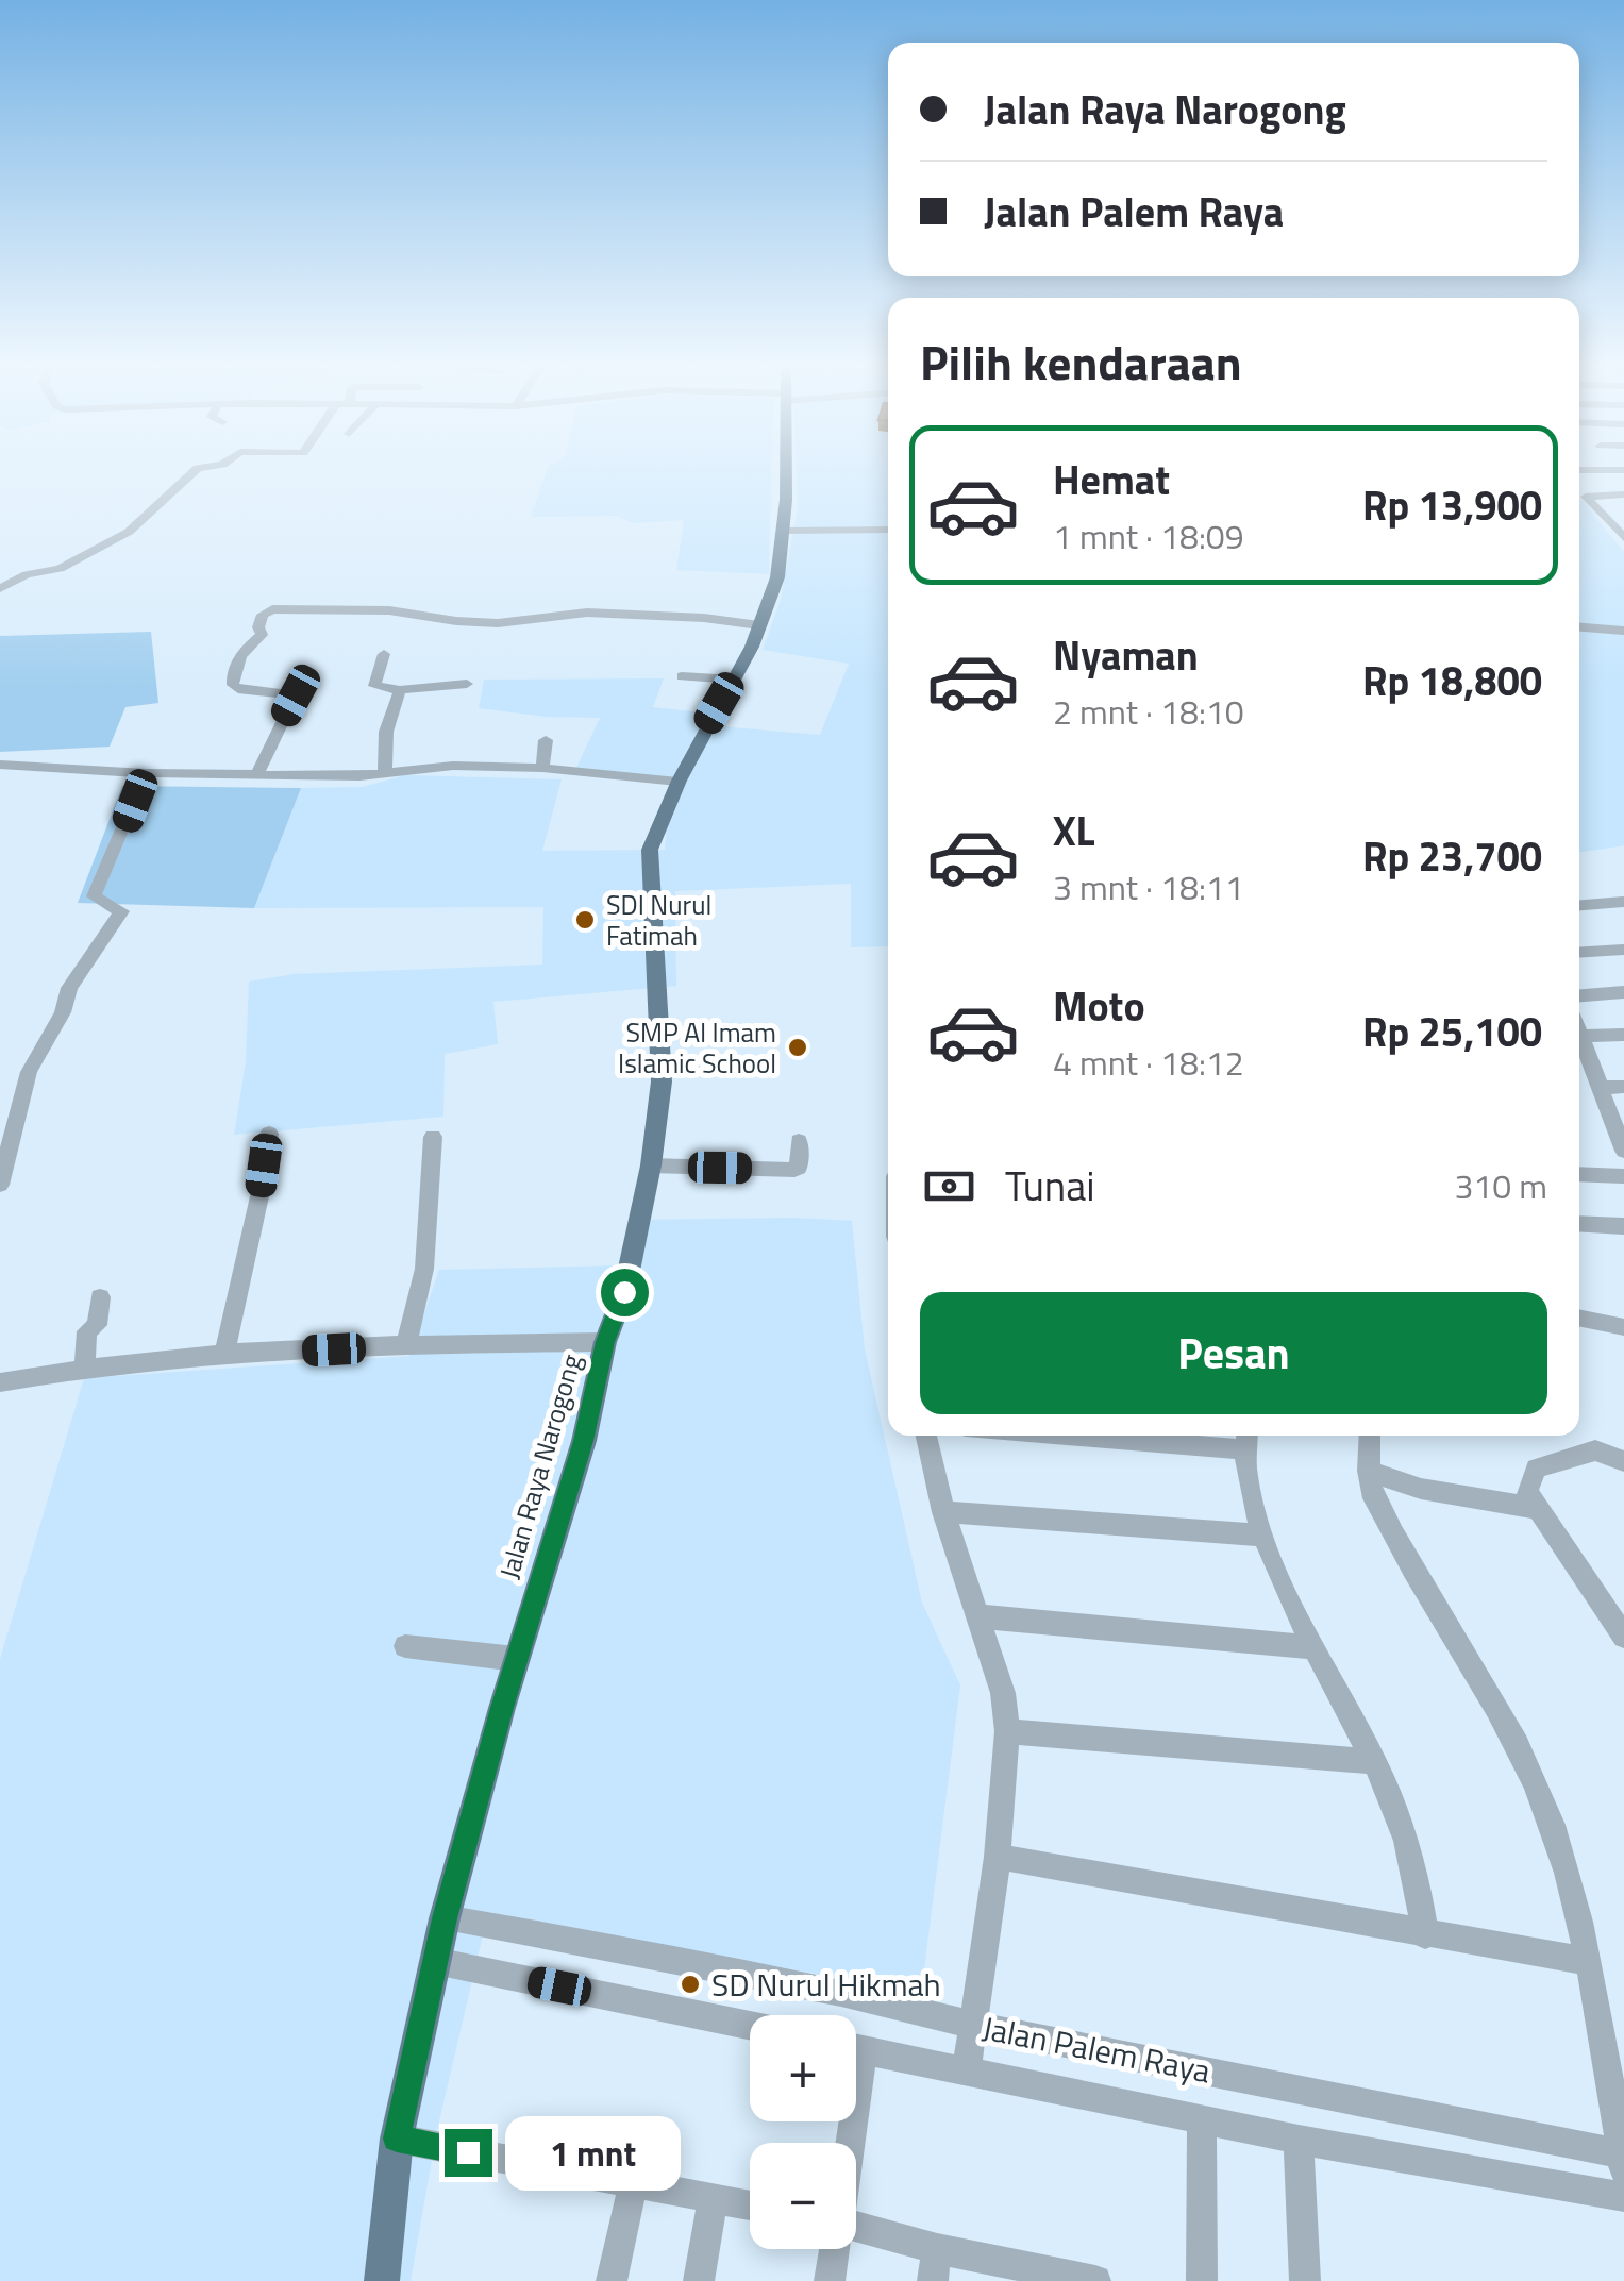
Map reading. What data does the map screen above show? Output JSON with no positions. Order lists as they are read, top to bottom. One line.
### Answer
{"streets":{"main road":["Jalan Raya Narogong"],"street":["Jalan Palem Raya"]},"crossings":[["Jalan Raya Narogong","Jalan Palem Raya"]],"places":["SDI Nurul Fatimah","SMP Al Imam Islamic School","SD Nurul Hikmah"],"page":{"banner":["Jalan Raya Narogong","Jalan Palem Raya"],"heading":"Pilih kendaraan","list":[{"name":"Hemat","note":"1 mnt · 18:09","value":"Rp 13,900"},{"name":"Nyaman","note":"2 mnt · 18:10","value":"Rp 18,800"},{"name":"XL","note":"3 mnt · 18:11","value":"Rp 23,700"},{"name":"Moto","note":"4 mnt · 18:12","value":"Rp 25,100"}],"pay":["Tunai","310 m"],"buttons":"Pesan","map_buttons":["+","−"],"bubble":"1 mnt"}}
